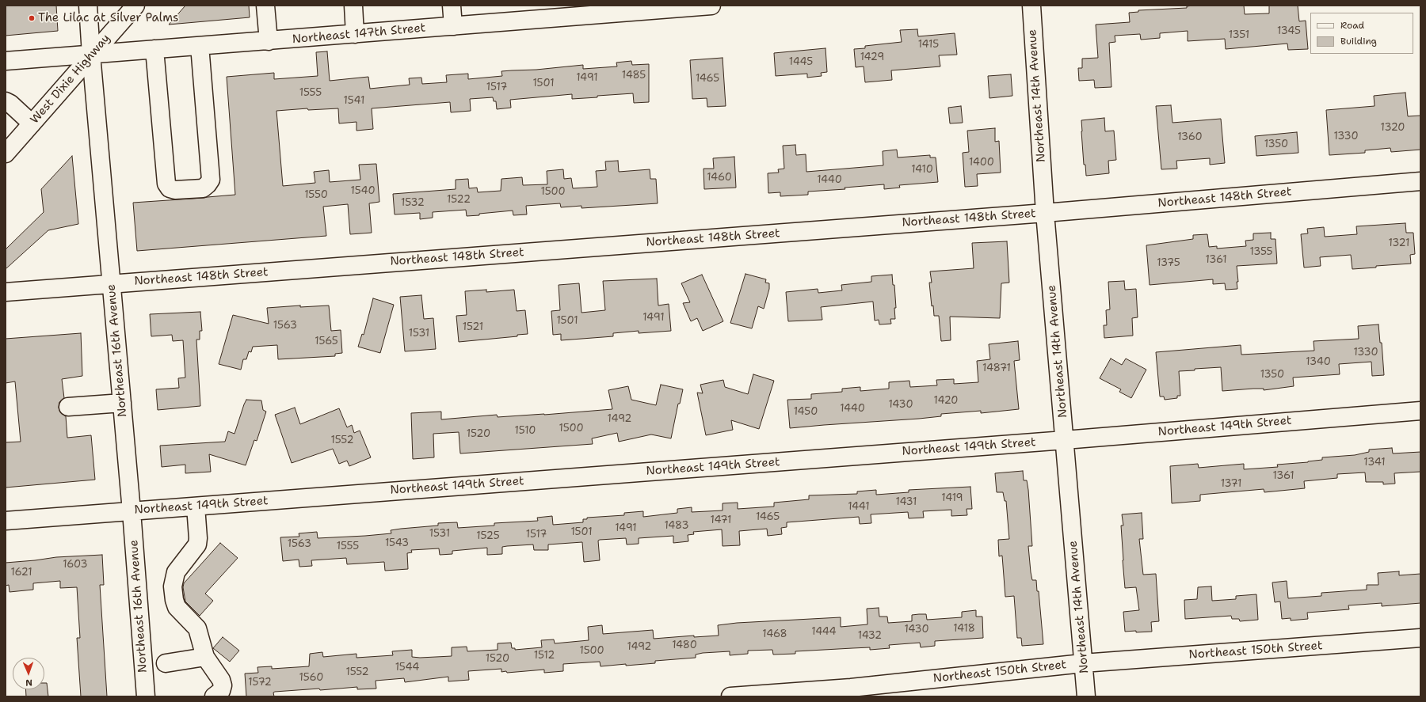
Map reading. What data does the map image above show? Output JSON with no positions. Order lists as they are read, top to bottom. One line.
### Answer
{"streets":{"street":["Northeast 147th Street","West Dixie Highway","Northeast 14th Avenue","Northeast 148th Street","Northeast 16th Avenue","Northeast 149th Street","Northeast 150th Street"]},"crossings":[["Northeast 147th Street","West Dixie Highway"],["Northeast 147th Street","Northeast 16th Avenue"],["West Dixie Highway","Northeast 16th Avenue"],["Northeast 14th Avenue","Northeast 148th Street"],["Northeast 14th Avenue","Northeast 149th Street"],["Northeast 14th Avenue","Northeast 150th Street"],["Northeast 148th Street","Northeast 16th Avenue"],["Northeast 16th Avenue","Northeast 149th Street"]],"places":["The Lilac at Silver Palms"],"house_numbers":["1345","1351","1415","1429","1445","1485","1491","1465","1501","1517","1555","1541","1320","1330","1360","1350","1400","1410","1460","1440","1540","1500","1550","1522","1532","1321","1355","1361","1375","1491","1501","1563","1521","1531","1565","1330","1340","14871","1350","1420","1430","1440","1450","1492","1500","1510","1520","1552","1341","1361","1371","1419","1431","1441","1465","1471","1483","1491","1501","1531","1517","1525","1543","1563","1555","1603","1621","1418","1430","1444","1468","1432","1480","1492","1500","1512","1520","1544","1552","1560","1572"],"legend":["Road","Building"],"north":"bottom"}
